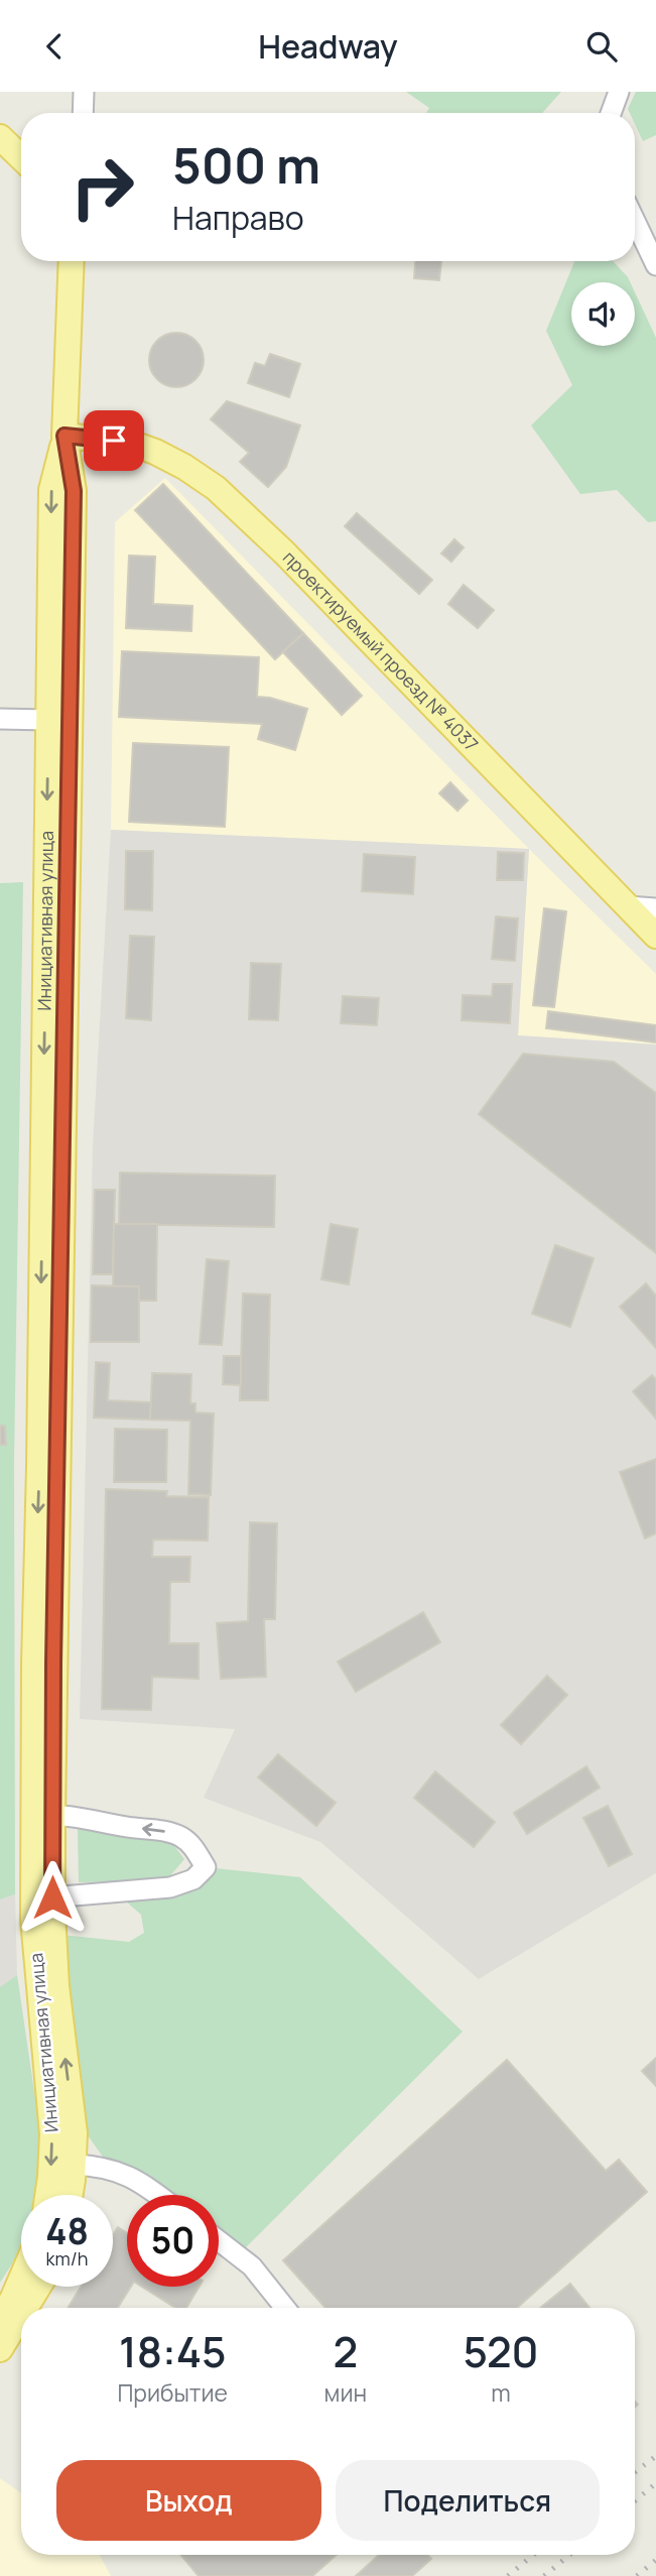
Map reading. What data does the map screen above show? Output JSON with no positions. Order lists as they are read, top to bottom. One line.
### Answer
{"streets":{"main road":["проектируемый проезд № 4037","Инициативная улица"]},"crossings":[["проектируемый проезд № 4037","Инициативная улица"]],"page":{"header":"Headway","turn":["500 m","Направо"],"speed":"48 km/h","limit":"50","eta":["18:45","Прибытие","2","мин","520","m"],"buttons":["Выход","Поделиться"]}}
